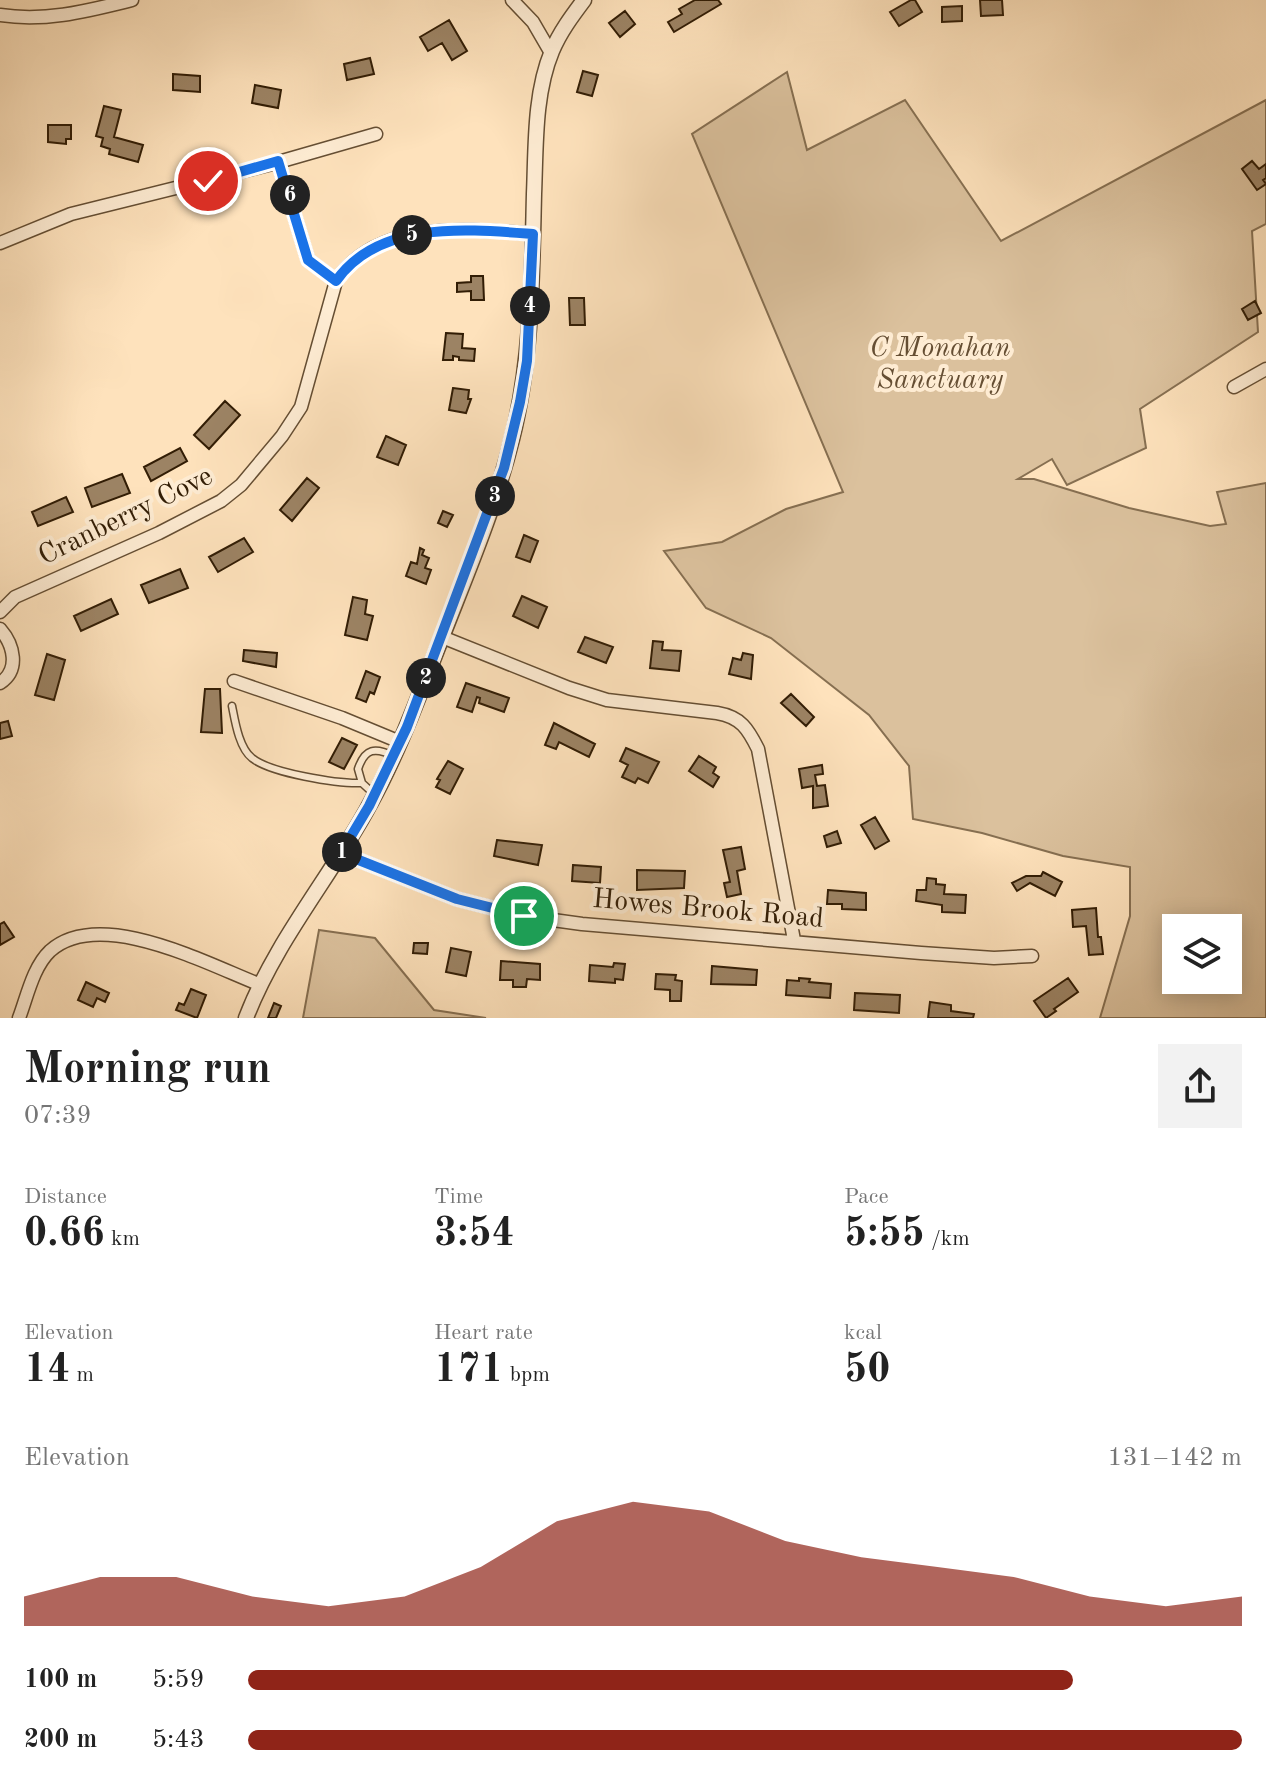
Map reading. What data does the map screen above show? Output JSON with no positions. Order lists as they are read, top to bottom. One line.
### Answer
{"streets":{"street":["Cranberry Cove","Howes Brook Road"]},"parks":["C Monahan Sanctuary"],"page":{"pins":["6","5","4","3","2","1"],"heading":["Morning run","07:39"],"stats":[["Distance","0.66 km"],["Time","3:54"],["Pace","5:55 /km"],["Elevation","14 m"],["Heart rate","171 bpm"],["kcal","50"]],"chart":["Elevation","131–142 m"],"list":[{"name":"100 m","note":"5:59"},{"name":"200 m","note":"5:43"}]}}
